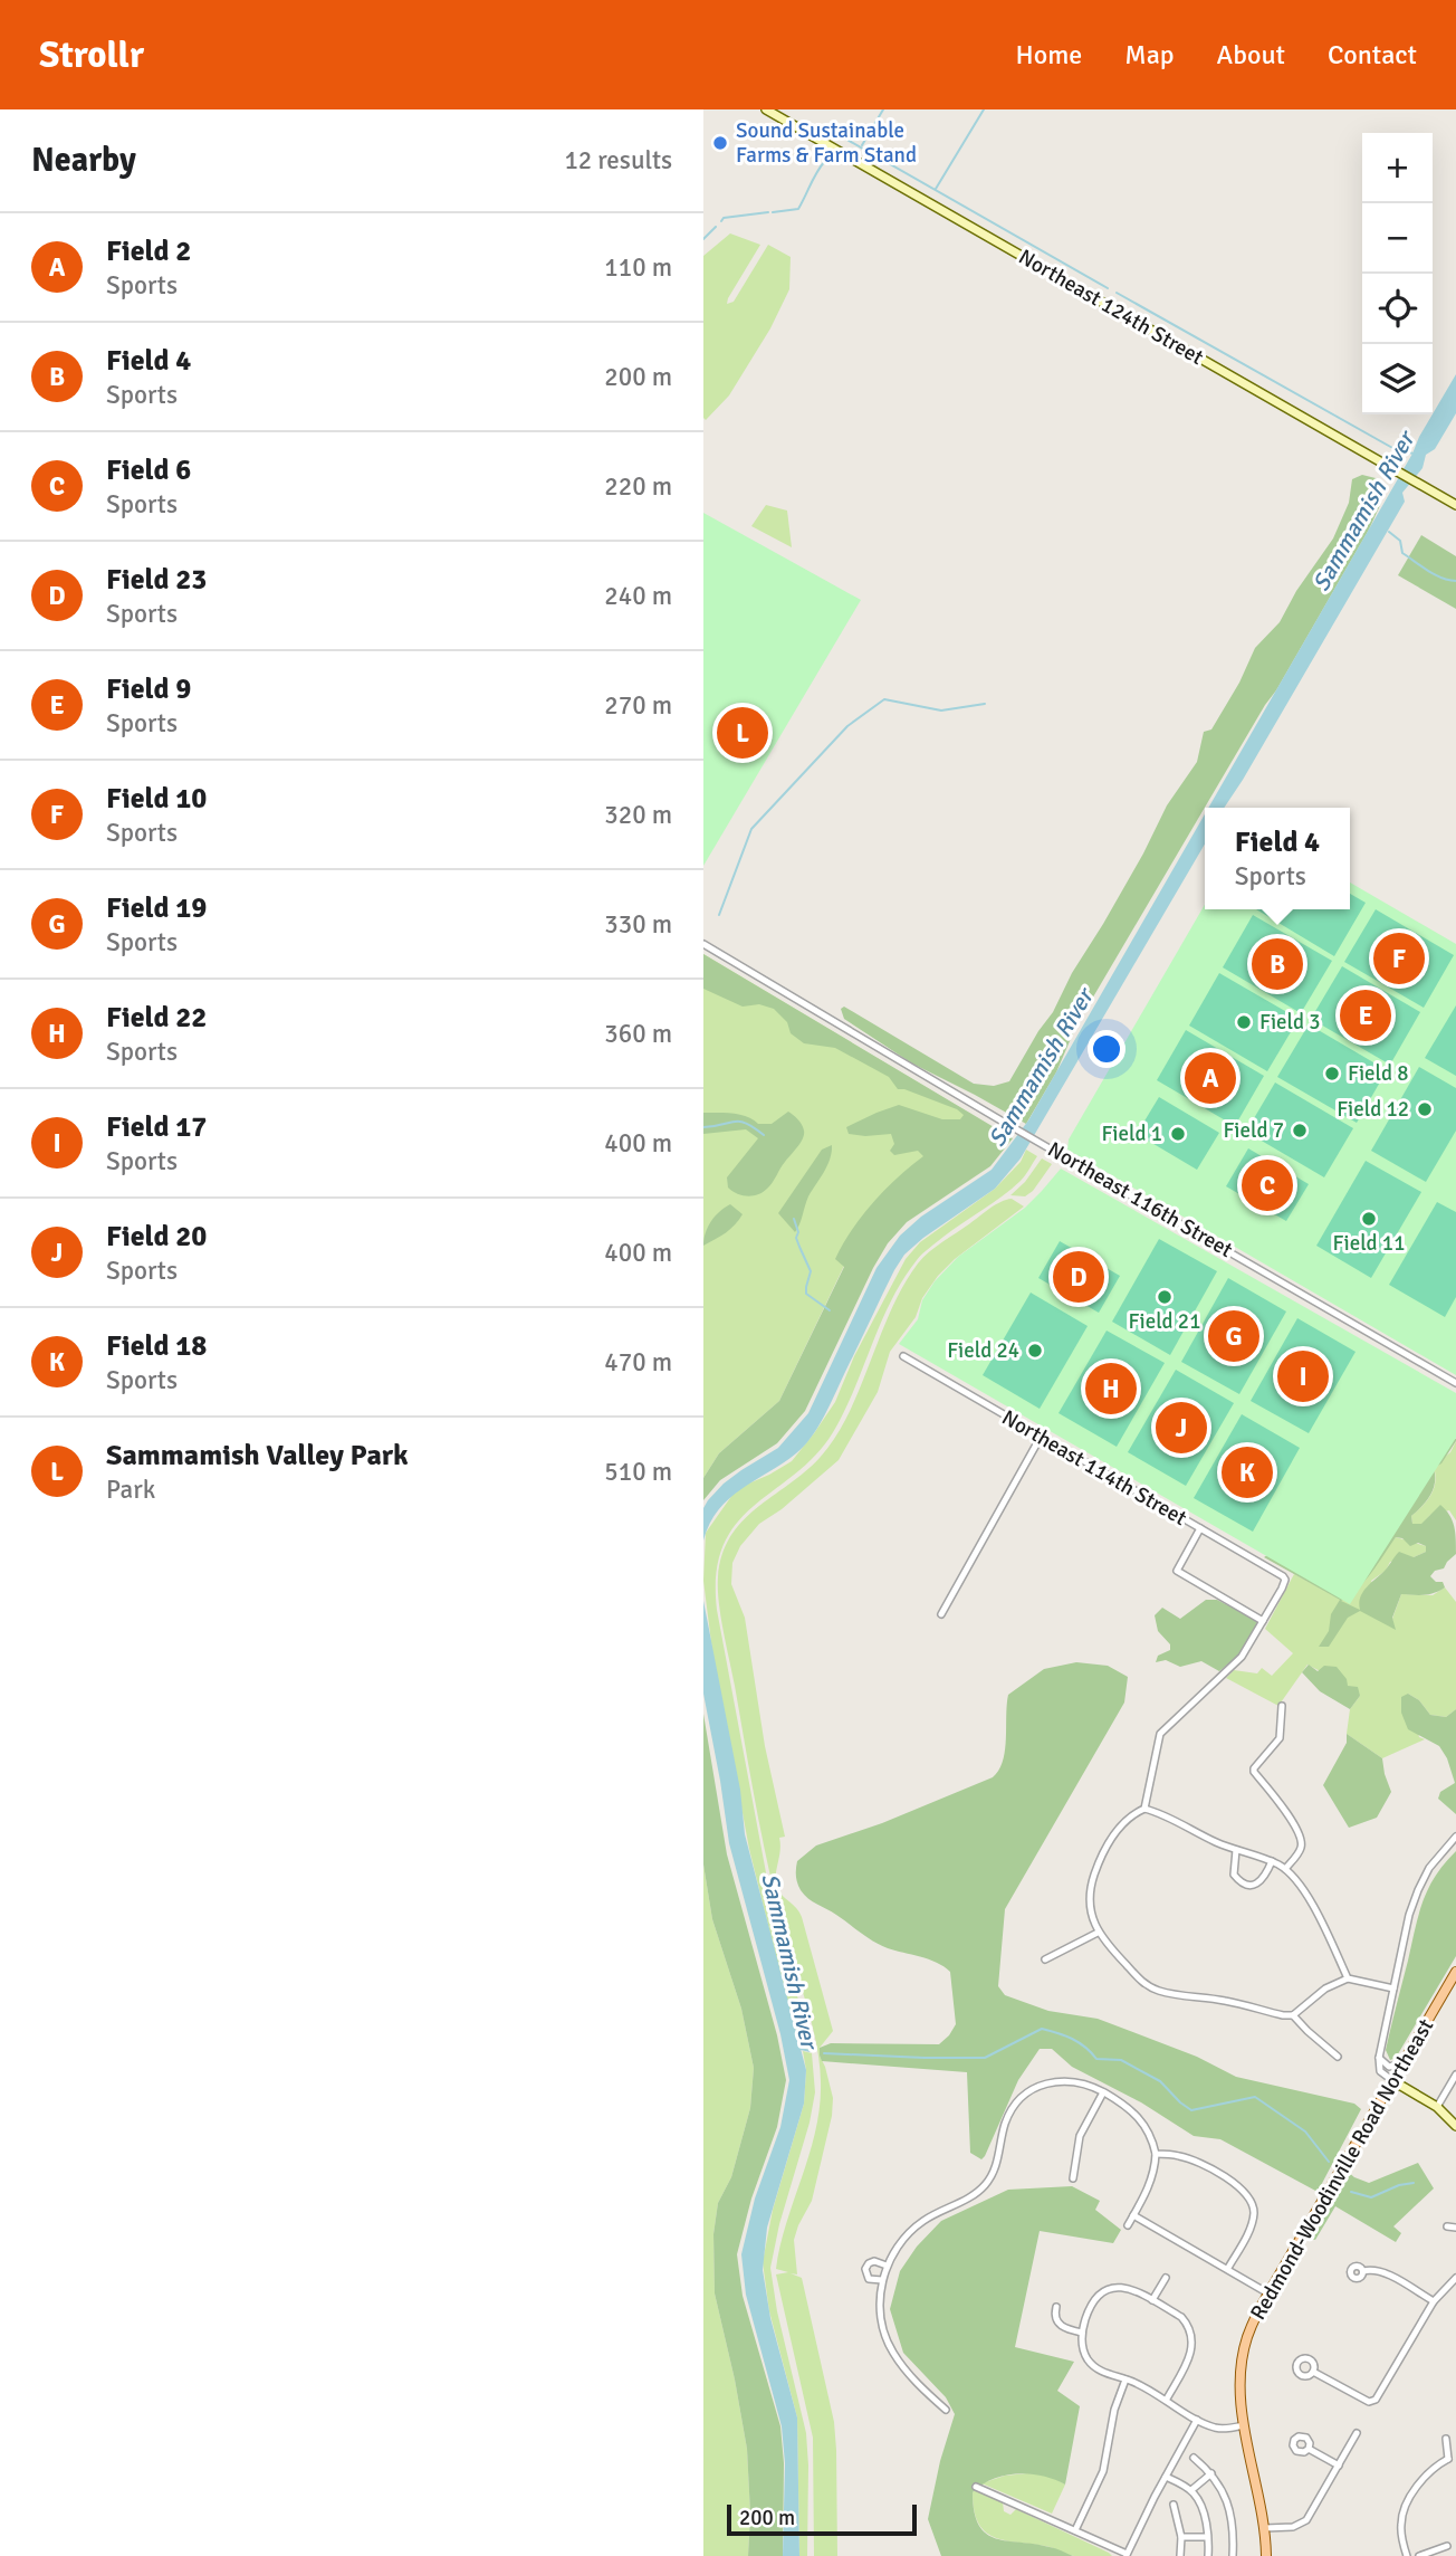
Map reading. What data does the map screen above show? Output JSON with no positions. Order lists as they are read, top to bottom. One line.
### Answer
{"streets":{"main road":["Northeast 124th Street","Redmond-Woodinville Road Northeast"],"street":["Northeast 116th Street","Northeast 114th Street"]},"water":["Sammamish River"],"places":["Sound Sustainable Farms & Farm Stand","Field 3","Field 8","Field 12","Field 7","Field 1","Field 11","Field 21","Field 24"],"scale_bar":"200 m","page":{"header":"Strollr","nav":["Home","Map","About","Contact"],"heading":["Nearby","12 results"],"map_buttons":["+","−"],"list":[{"mark":"A","name":"Field 2","note":"Sports","value":"110 m"},{"mark":"B","name":"Field 4","note":"Sports","value":"200 m"},{"mark":"C","name":"Field 6","note":"Sports","value":"220 m"},{"mark":"D","name":"Field 23","note":"Sports","value":"240 m"},{"mark":"E","name":"Field 9","note":"Sports","value":"270 m"},{"mark":"F","name":"Field 10","note":"Sports","value":"320 m"},{"mark":"G","name":"Field 19","note":"Sports","value":"330 m"},{"mark":"H","name":"Field 22","note":"Sports","value":"360 m"},{"mark":"I","name":"Field 17","note":"Sports","value":"400 m"},{"mark":"J","name":"Field 20","note":"Sports","value":"400 m"},{"mark":"K","name":"Field 18","note":"Sports","value":"470 m"},{"mark":"L","name":"Sammamish Valley Park","note":"Park","value":"510 m"}],"pins":["L","F","B","E","A","C","D","G","I","H","J","K"],"popup":["Field 4","Sports"],"scale":"200 m"}}
